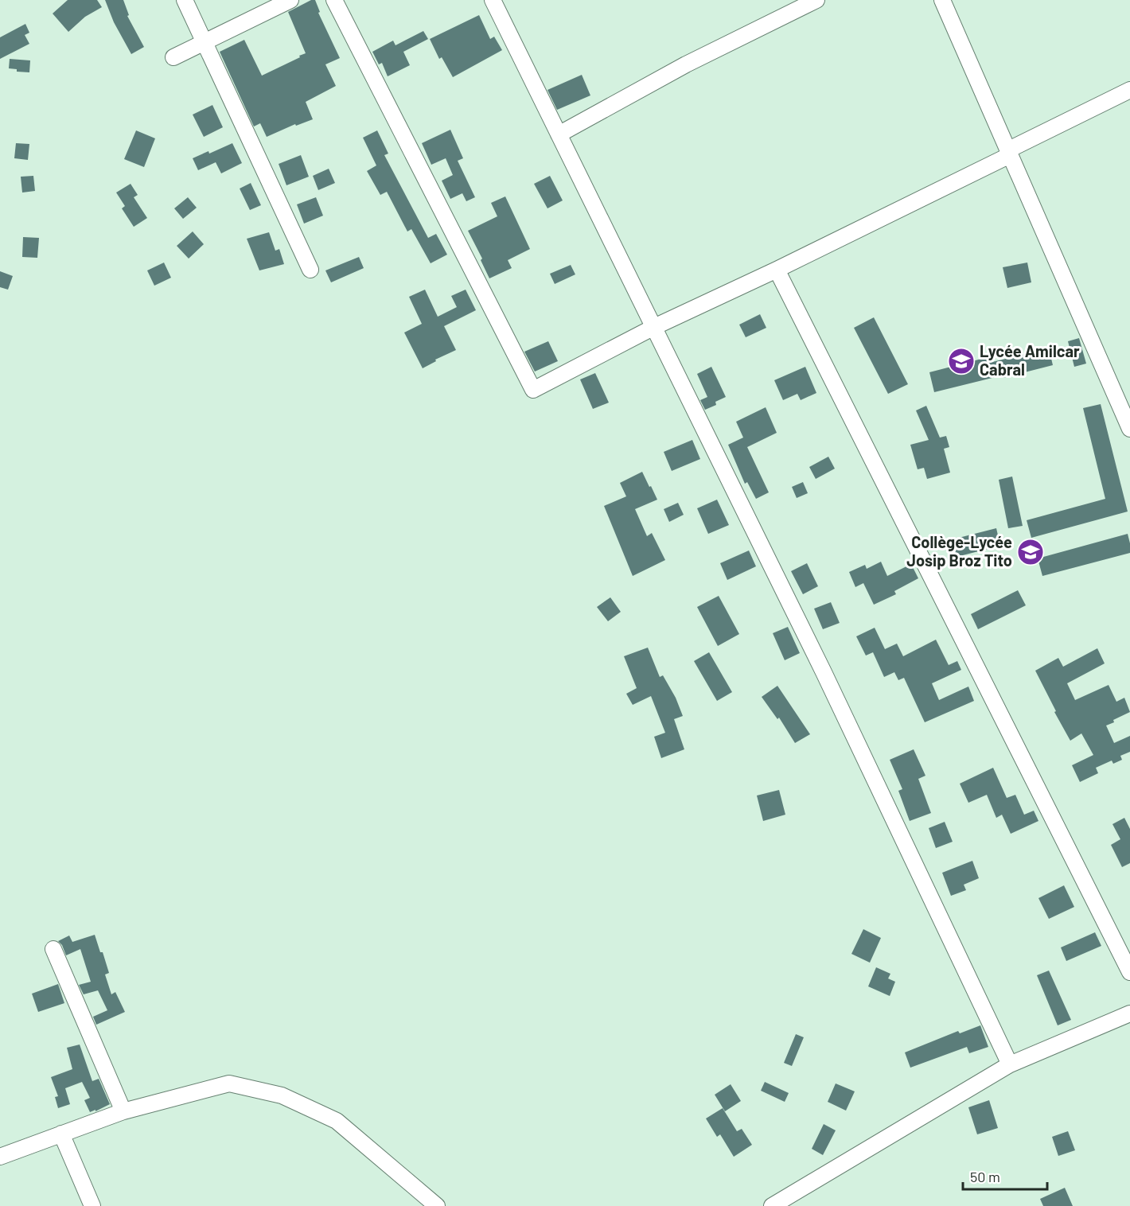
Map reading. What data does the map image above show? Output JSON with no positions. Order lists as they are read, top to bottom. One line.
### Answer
{"places":{"school or university":["Lycée Amilcar Cabral","Collège-Lycée Josip Broz Tito"]},"scale_bar":"50 m"}
